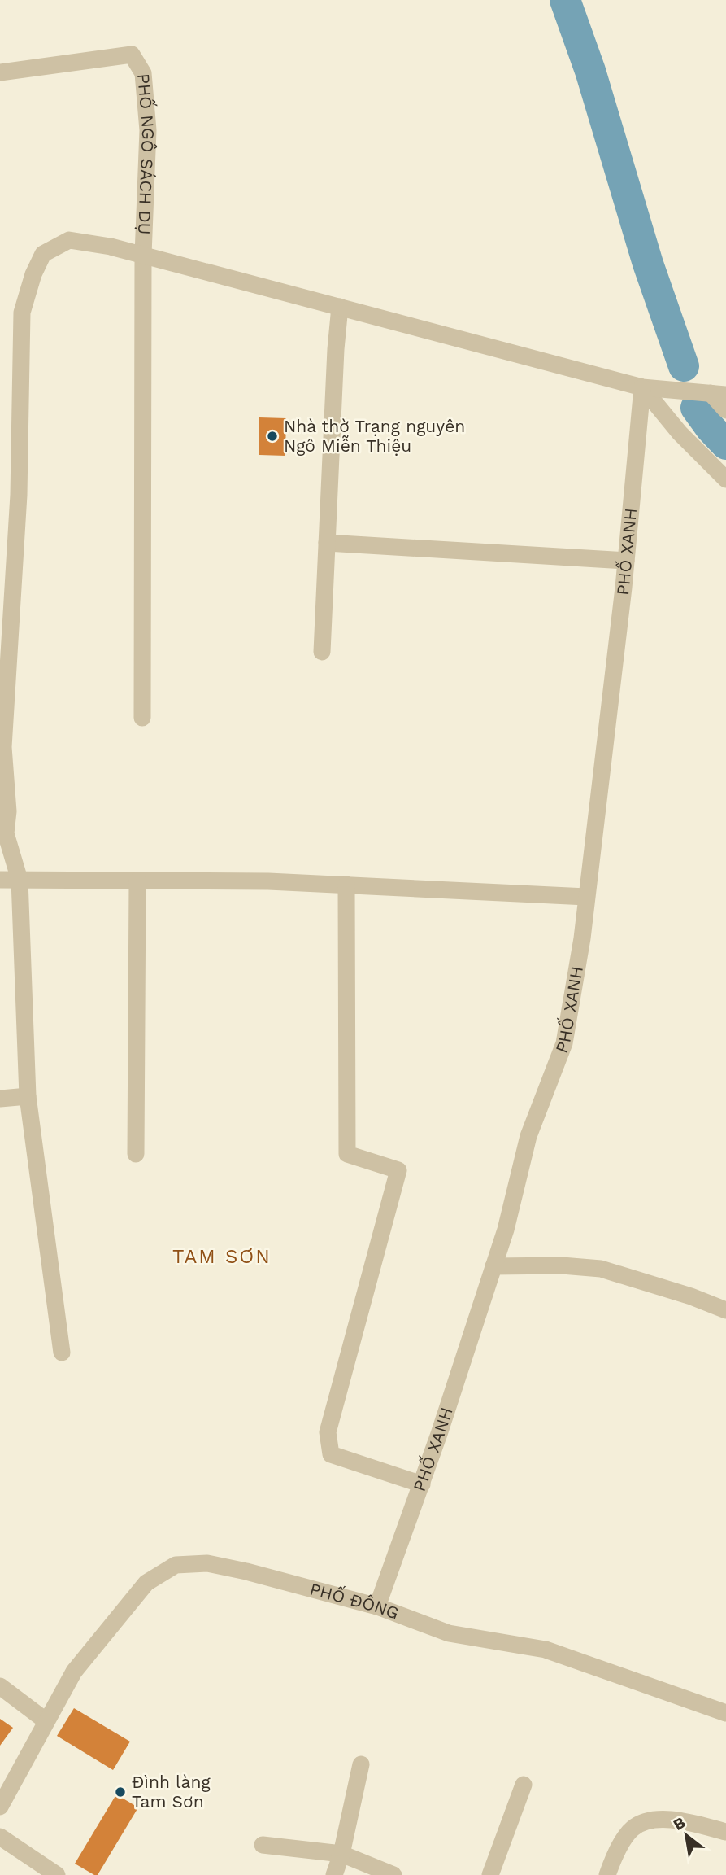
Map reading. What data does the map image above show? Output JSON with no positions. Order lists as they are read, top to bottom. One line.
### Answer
{"streets":{"street":["PHỐ NGÔ SÁCH DỤ","PHỐ XANH","PHỐ ĐÔNG"]},"crossings":[["PHỐ XANH","PHỐ ĐÔNG"]],"districts":["TAM SƠN"],"places":["Nhà thờ Trạng nguyên Ngô Miễn Thiệu","Đình làng Tam Sơn"],"north":"top left"}
